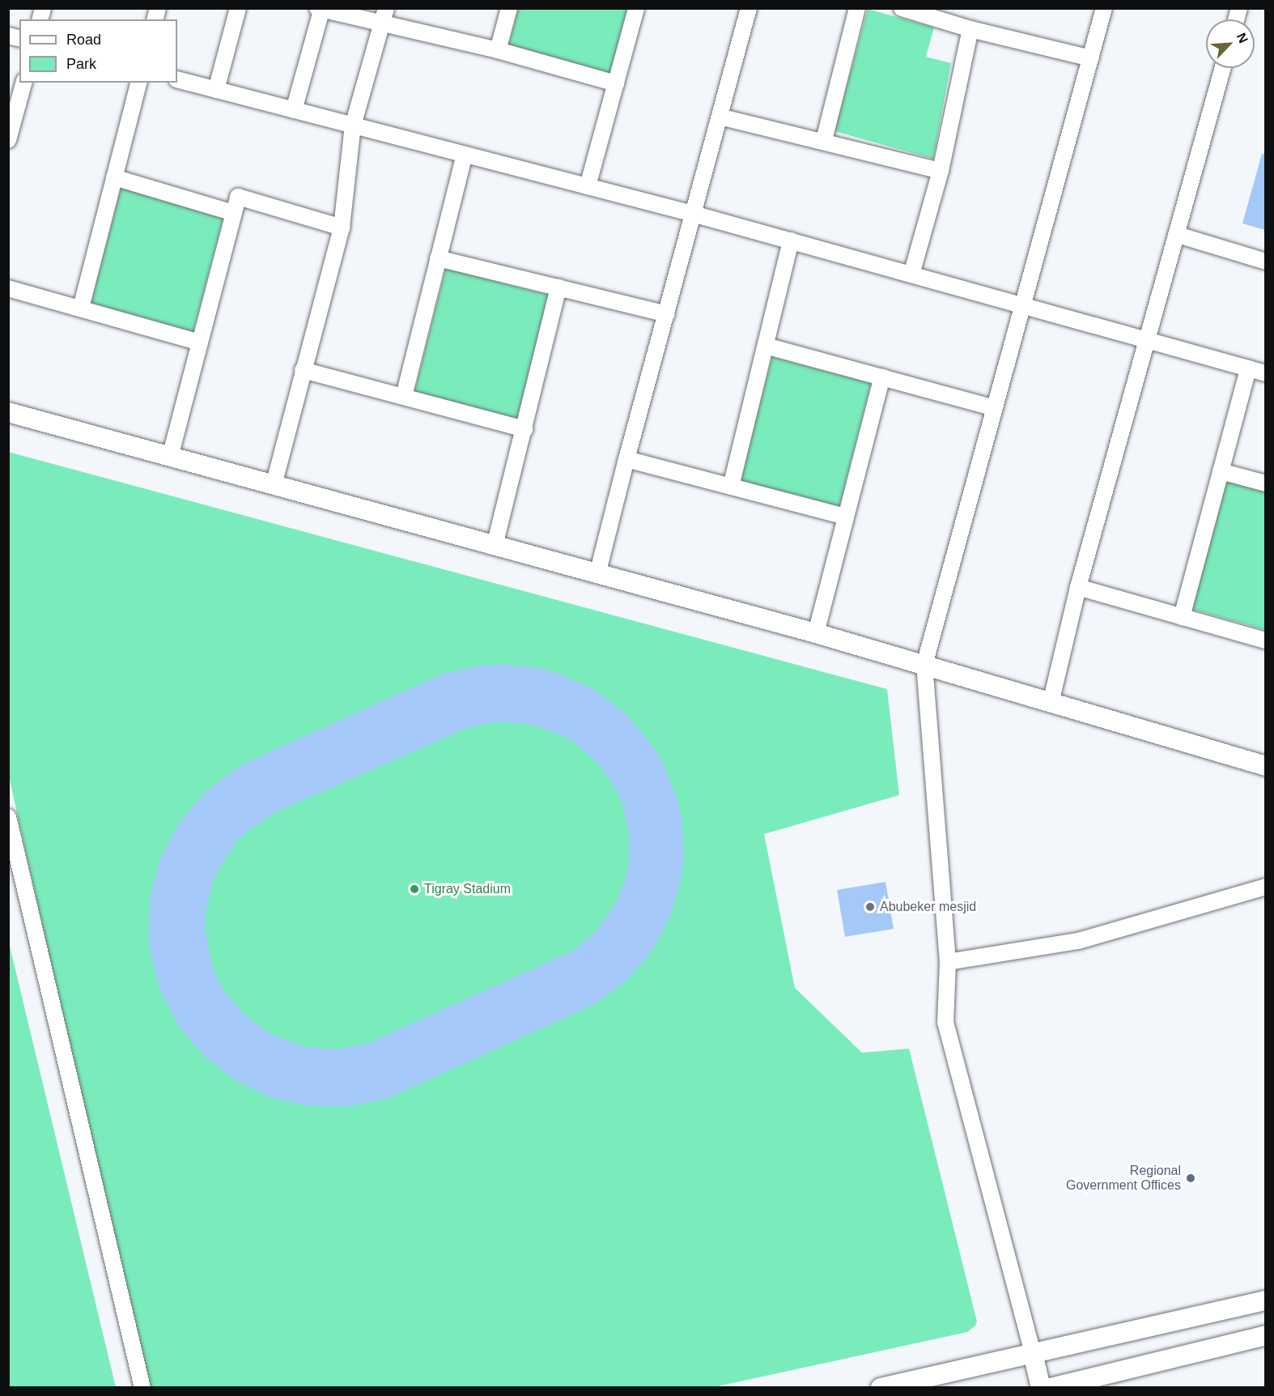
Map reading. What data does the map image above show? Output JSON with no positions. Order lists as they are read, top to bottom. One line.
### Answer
{"places":["Tigray Stadium","Abubeker mesjid","Regional Government Offices"],"legend":["Road","Park"],"north":"top right"}
